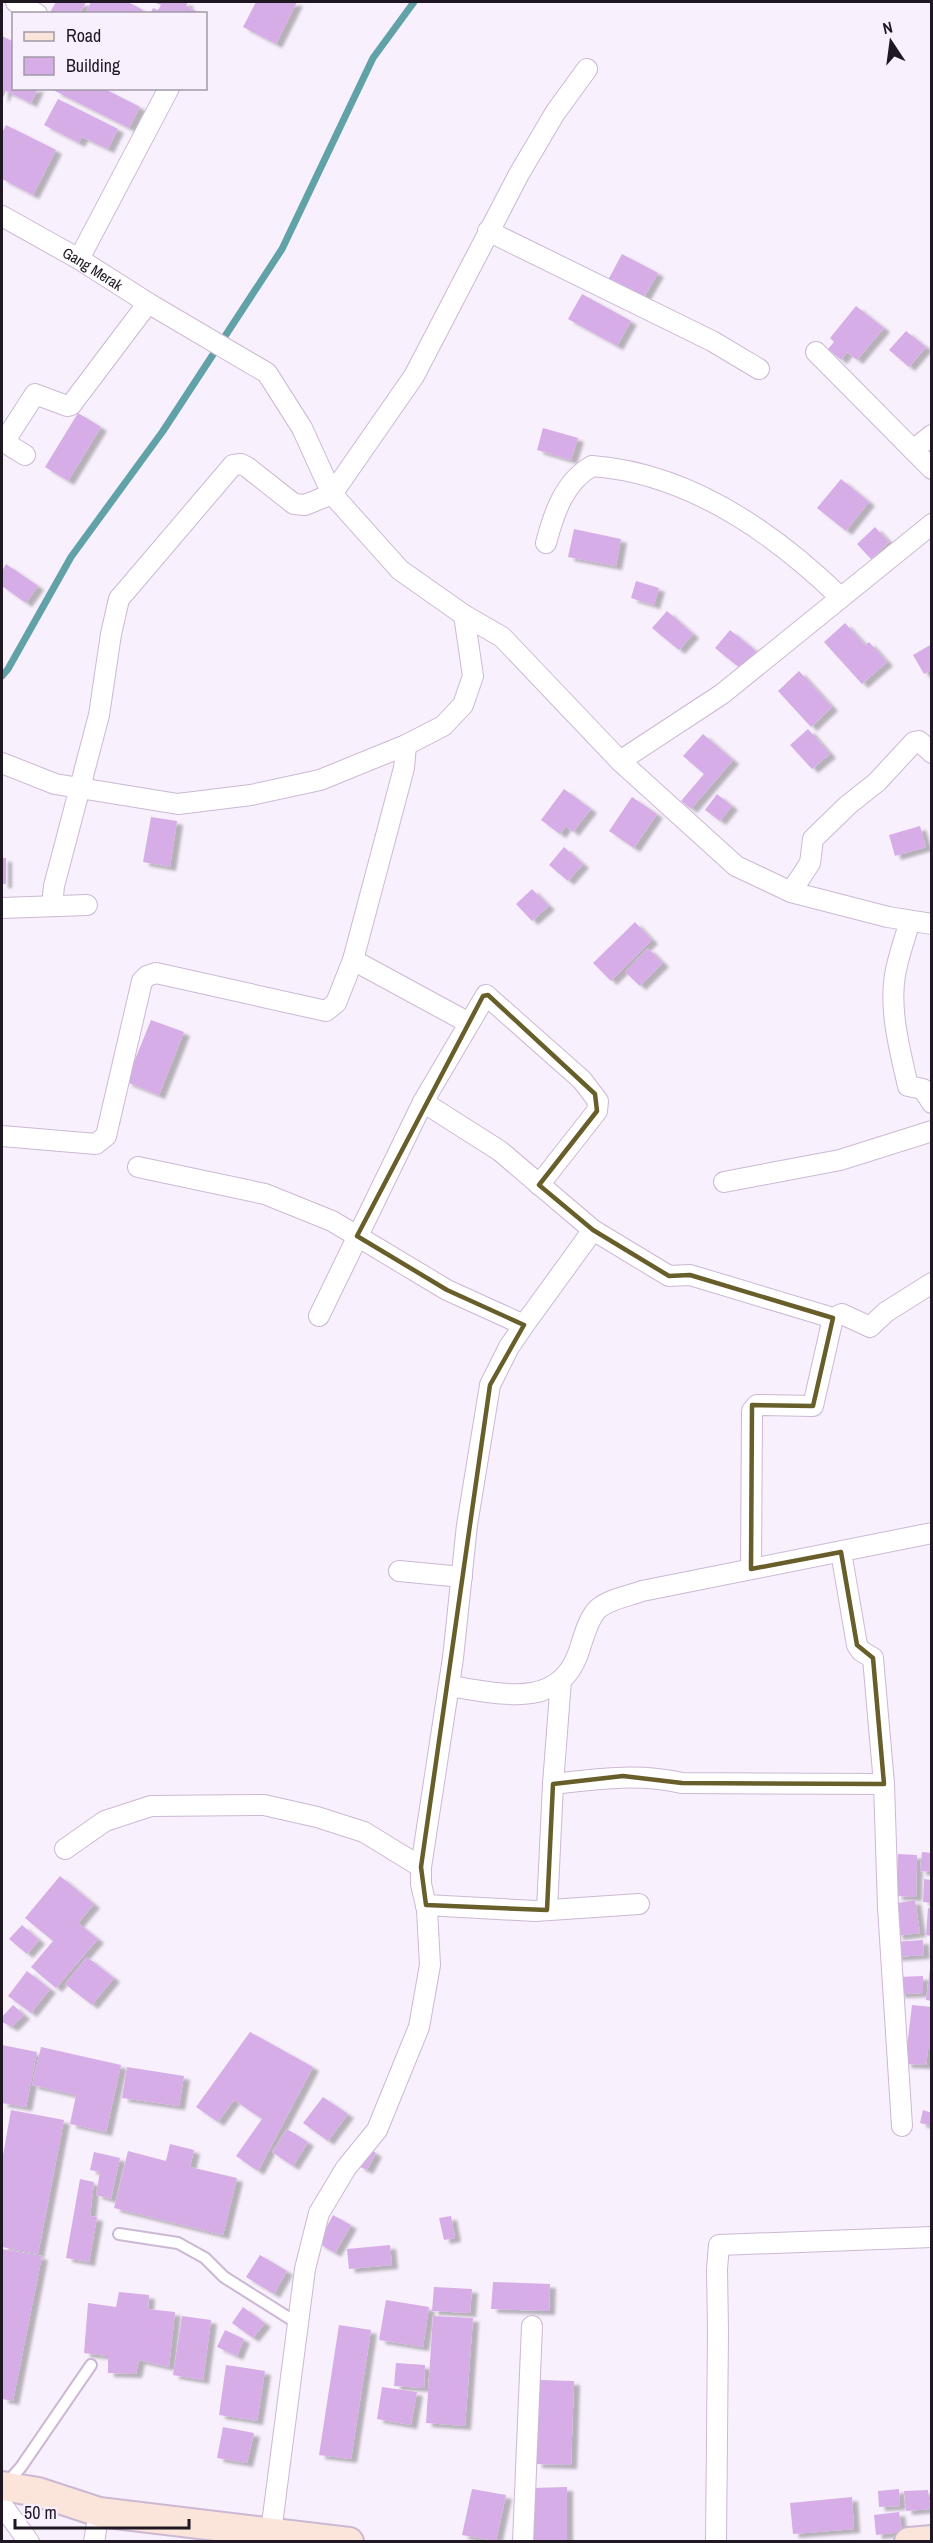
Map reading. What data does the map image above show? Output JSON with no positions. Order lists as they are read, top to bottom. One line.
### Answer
{"streets":{"street":["Gang Merak"]},"legend":["Road","Building"],"scale_bar":"50 m","north":"top"}
